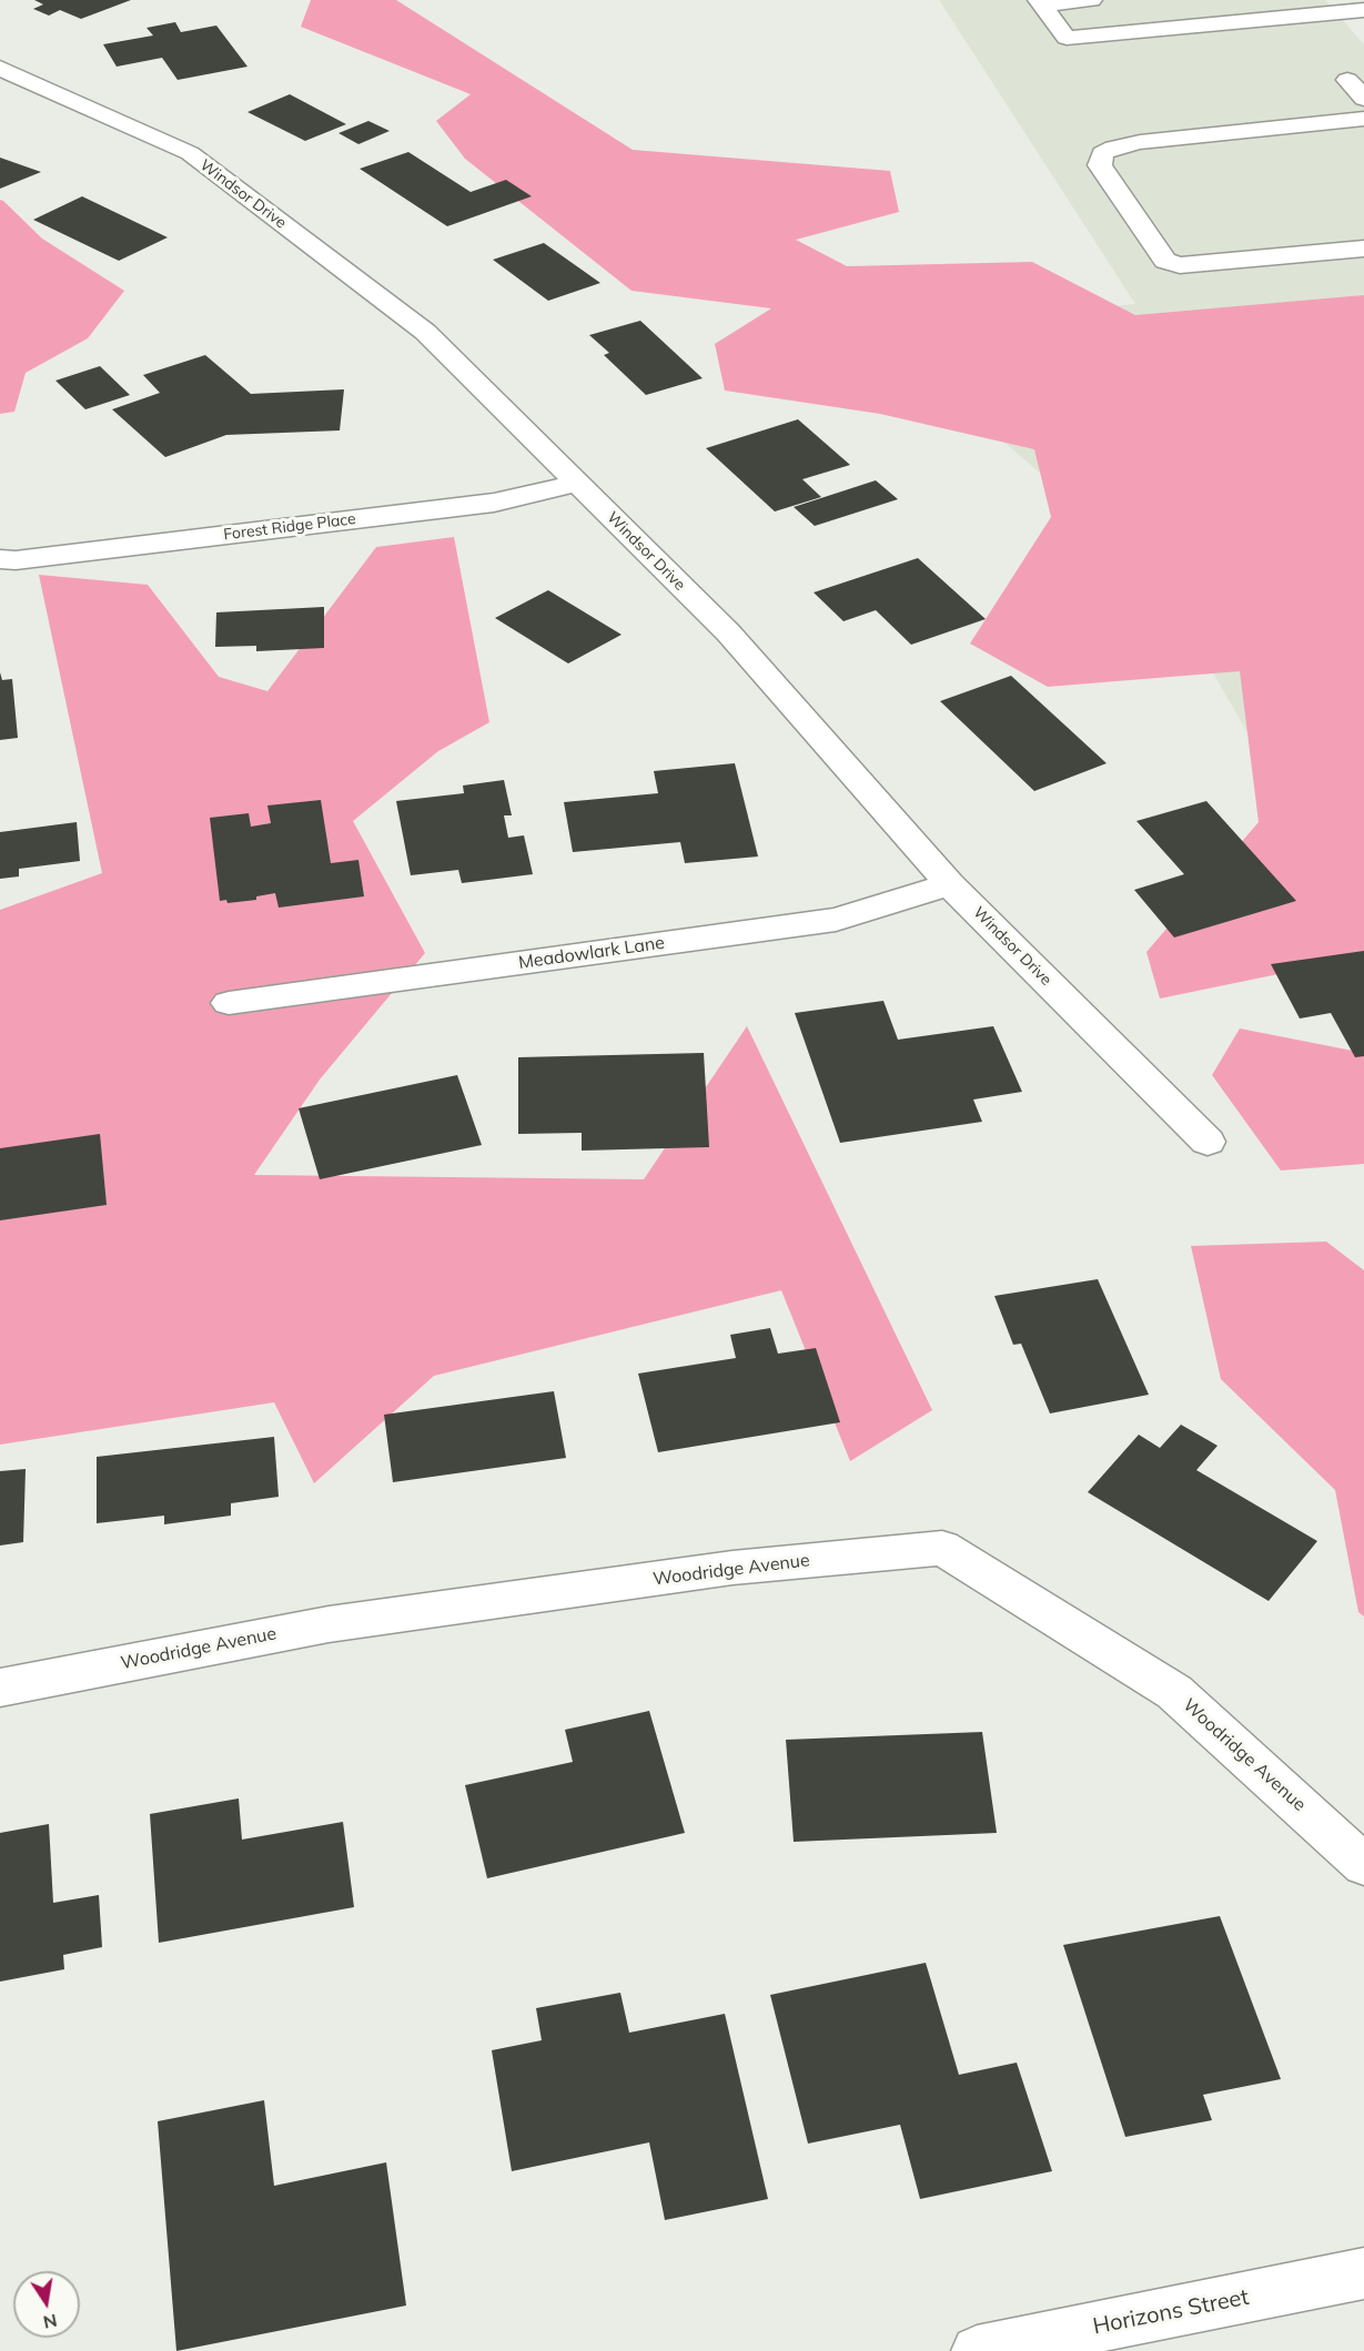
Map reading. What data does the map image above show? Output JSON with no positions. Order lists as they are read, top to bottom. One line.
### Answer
{"streets":{"street":["Windsor Drive","Forest Ridge Place","Meadowlark Lane","Woodridge Avenue","Horizons Street"]},"crossings":[["Windsor Drive","Forest Ridge Place"],["Windsor Drive","Meadowlark Lane"]],"north":"bottom"}
